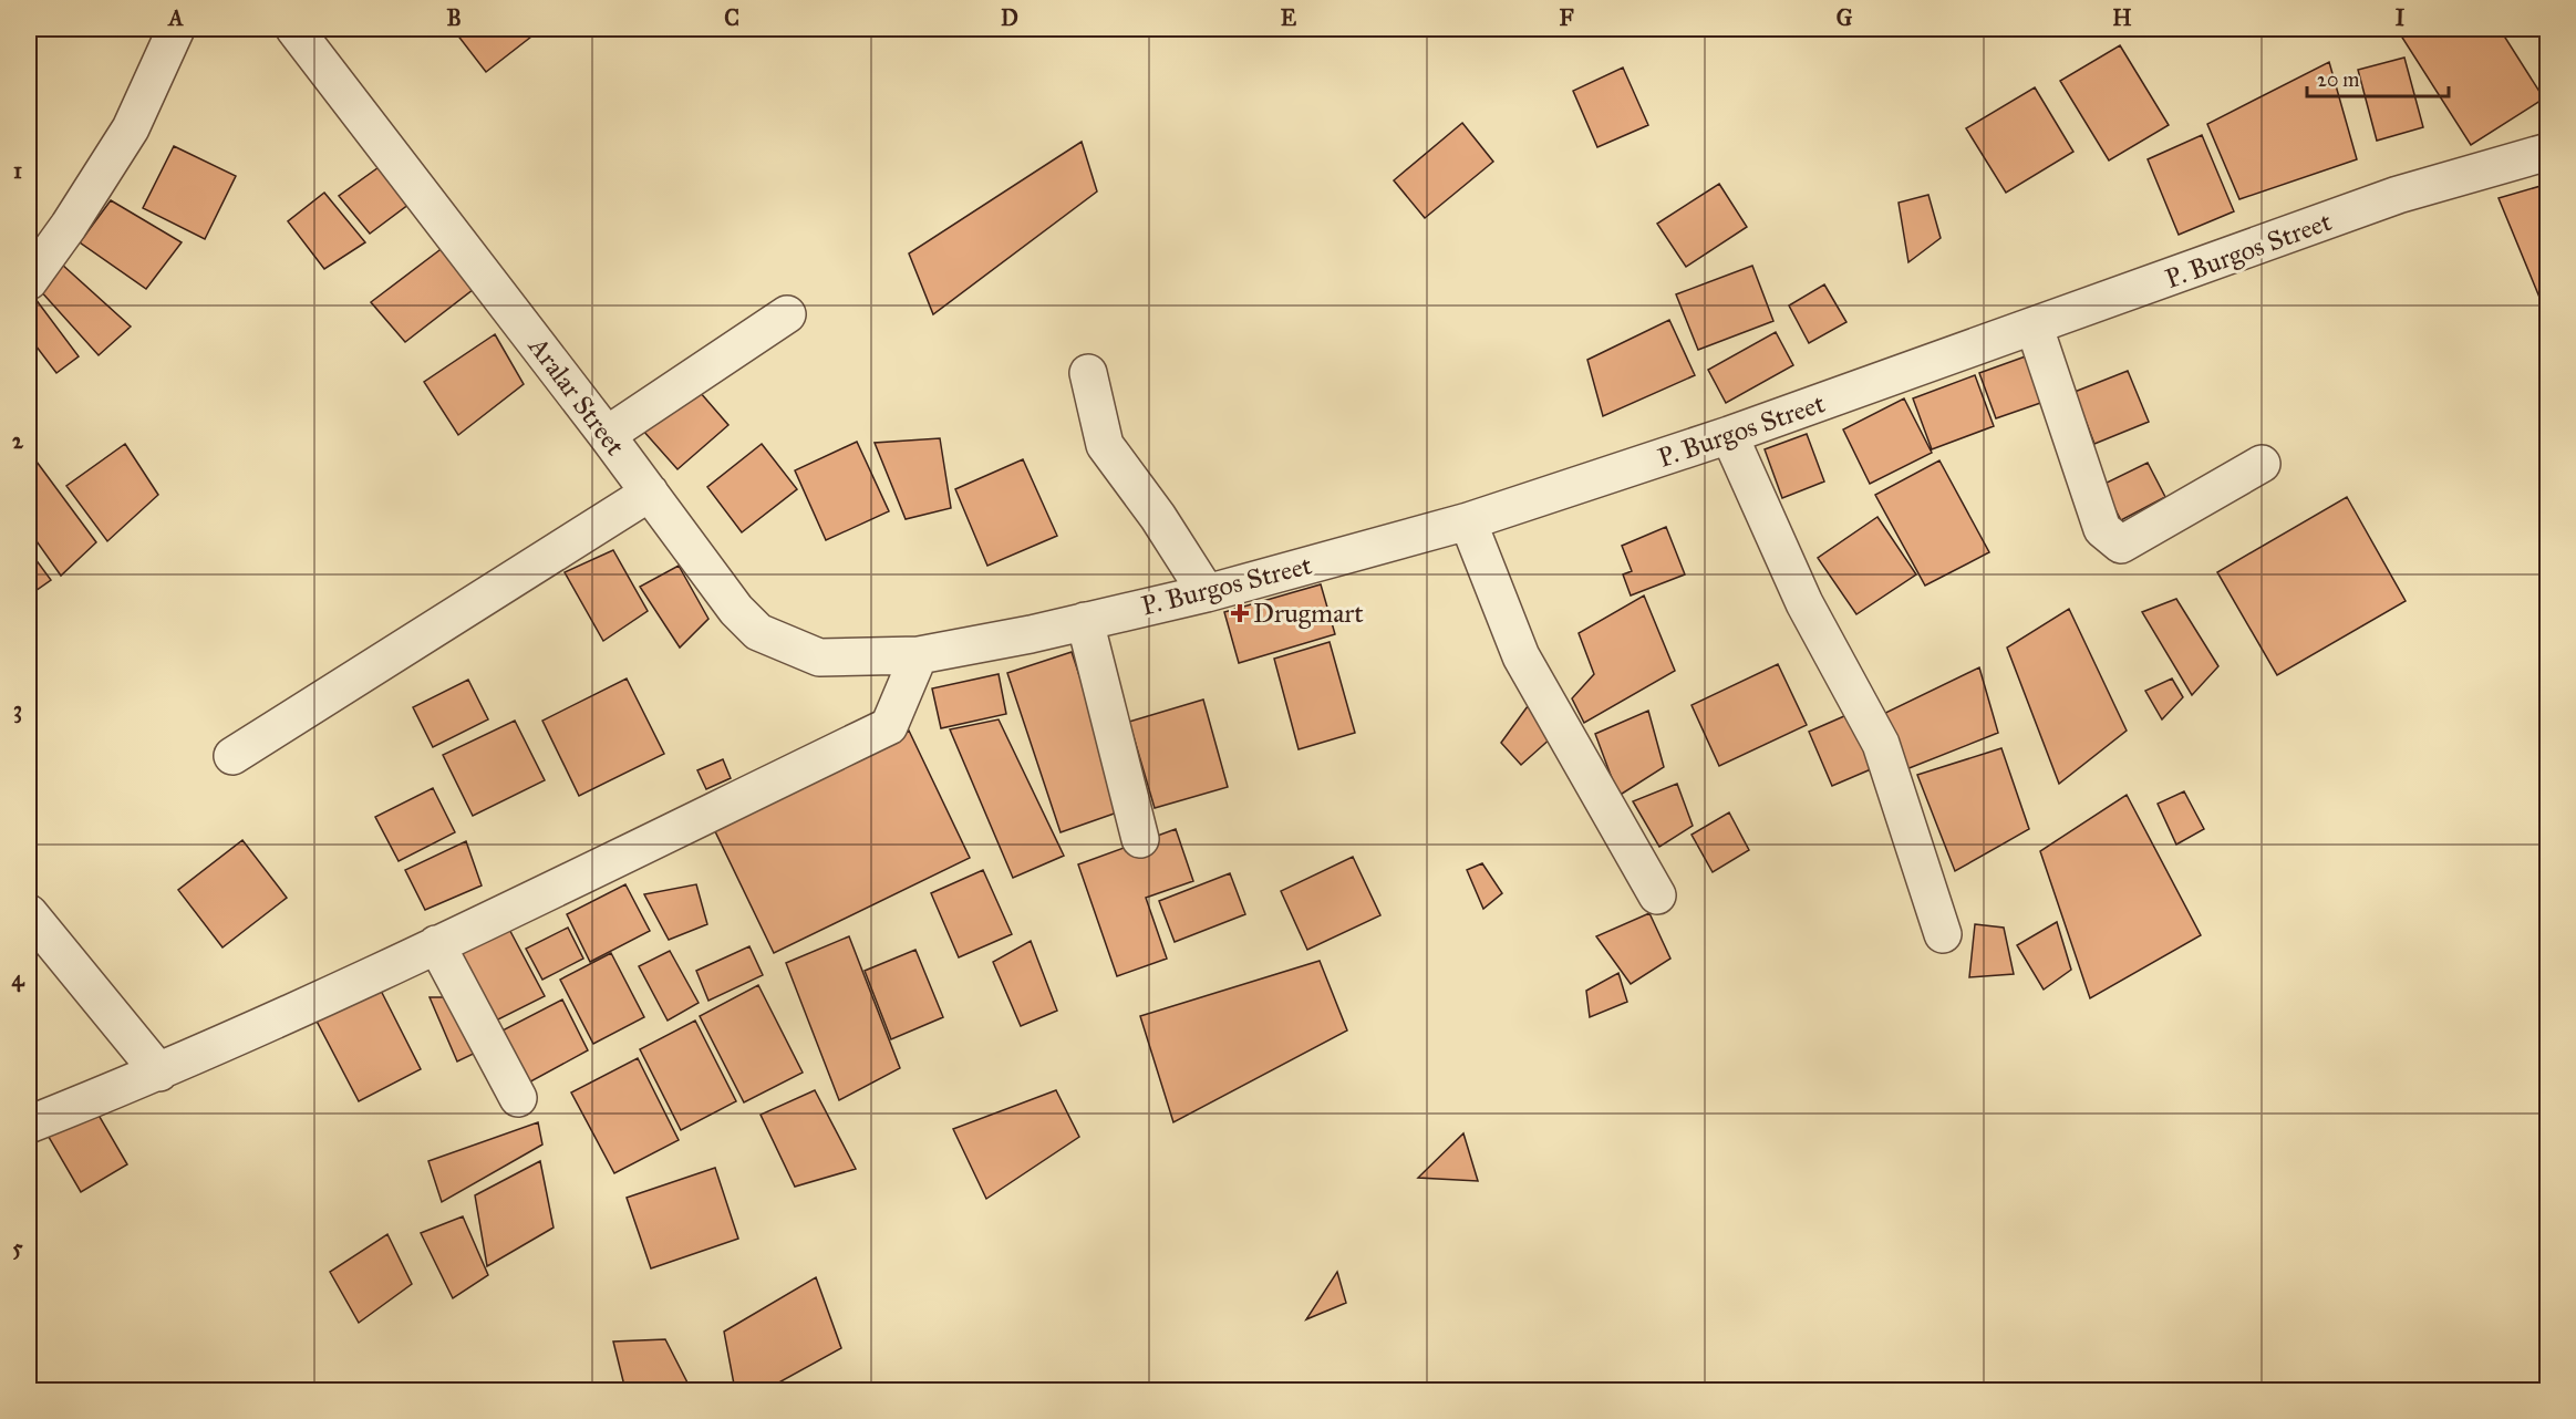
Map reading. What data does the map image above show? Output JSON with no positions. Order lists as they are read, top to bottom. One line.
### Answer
{"streets":{"street":["P. Burgos Street","Aralar Street"]},"crossings":[["P. Burgos Street","Aralar Street"]],"places":{"health":["Drugmart"]},"scale_bar":"20 m","grid":{"columns":["A","B","C","D","E","F","G","H","I"],"rows":["1","2","3","4","5"]}}
